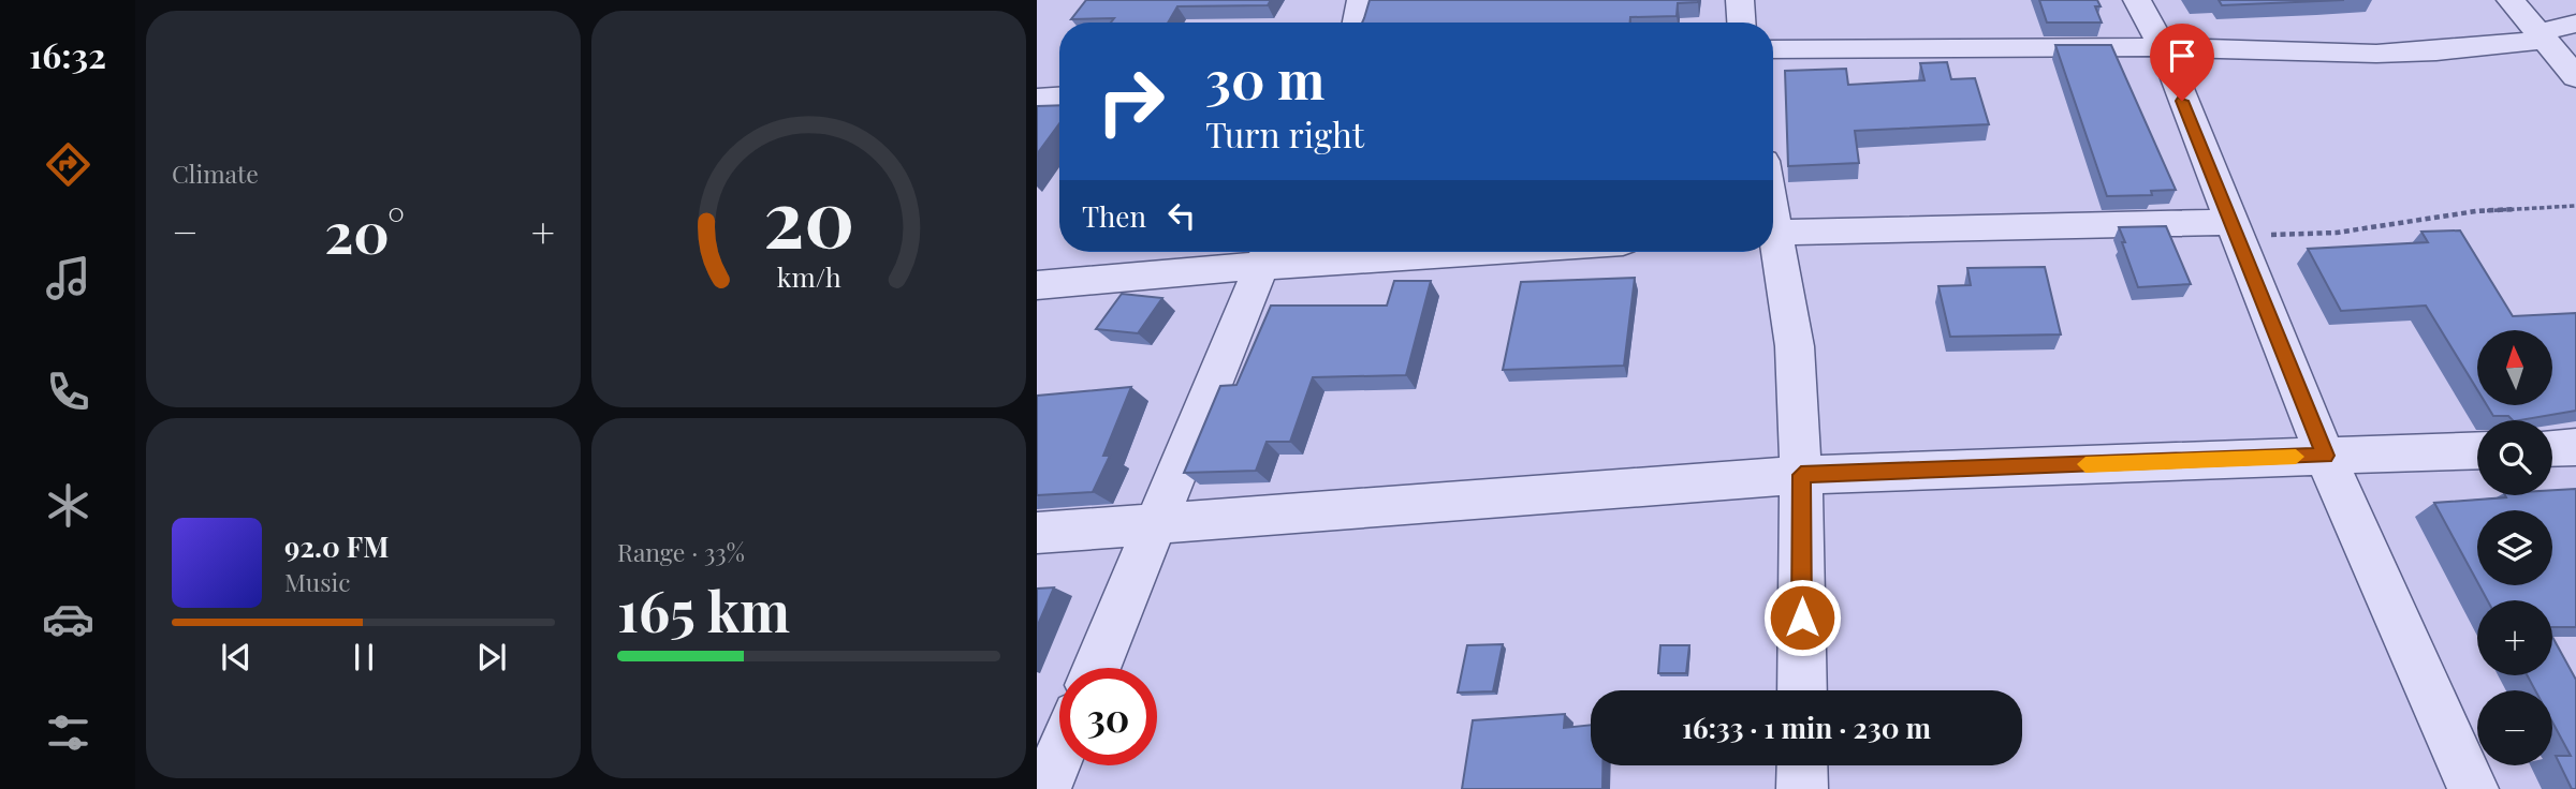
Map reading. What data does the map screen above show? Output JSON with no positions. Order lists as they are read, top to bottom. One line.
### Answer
{"north":"top","page":{"tabs":"16:32","tile":["Climate",["Range · 33%","165 km"]],"turn":["30 m","Turn right"],"then":"Then","heat":["−","20°","+"],"map_buttons":["+","−"],"song":["92.0 FM","Music"],"limit":"30","trip":"16:33 · 1 min · 230 m","gauge":["20","km/h"]}}
